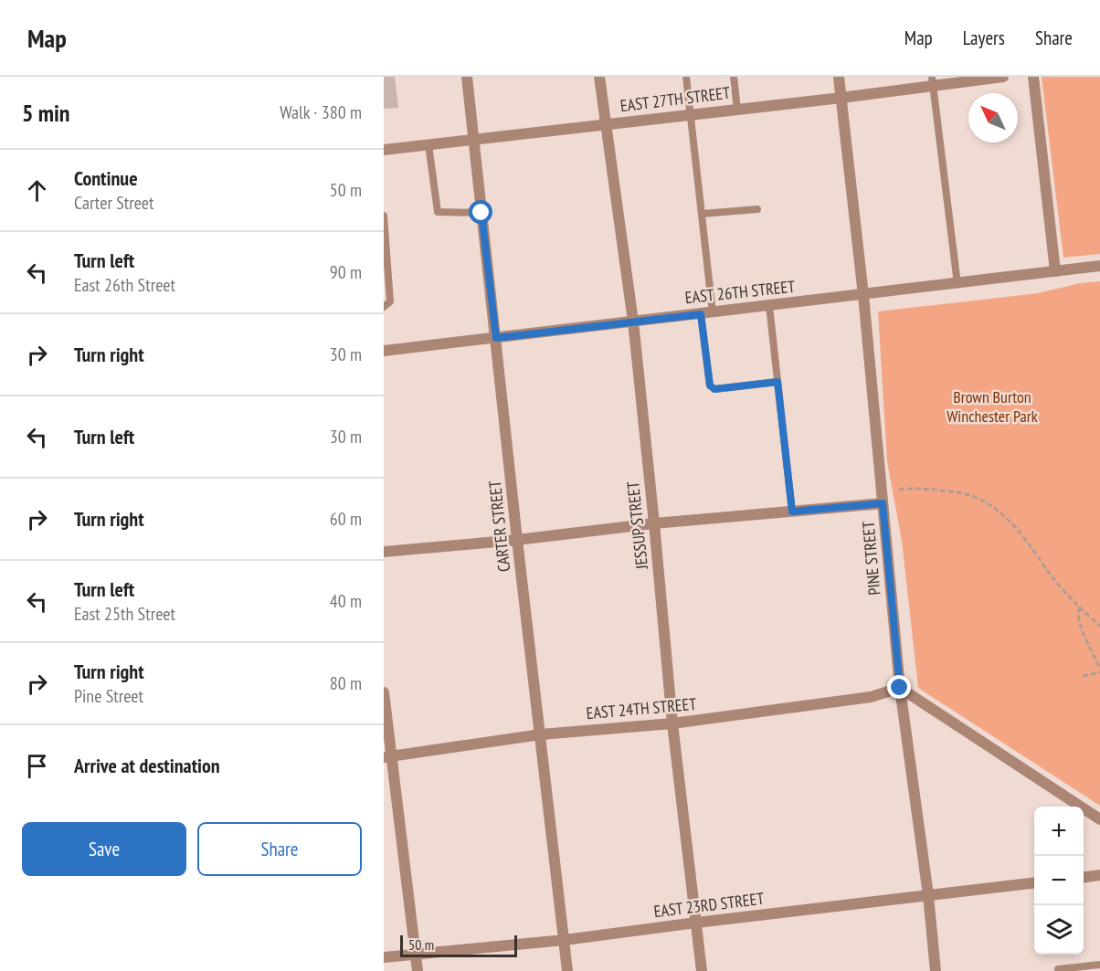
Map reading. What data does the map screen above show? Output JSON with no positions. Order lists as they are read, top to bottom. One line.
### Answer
{"streets":{"street":["EAST 27TH STREET","EAST 26TH STREET","JESSUP STREET","CARTER STREET","PINE STREET","EAST 24TH STREET","EAST 23RD STREET"]},"crossings":[["EAST 27TH STREET","JESSUP STREET"],["EAST 27TH STREET","CARTER STREET"],["EAST 27TH STREET","PINE STREET"],["EAST 26TH STREET","JESSUP STREET"],["EAST 26TH STREET","CARTER STREET"],["EAST 26TH STREET","PINE STREET"],["JESSUP STREET","EAST 24TH STREET"],["JESSUP STREET","EAST 23RD STREET"],["CARTER STREET","EAST 24TH STREET"],["CARTER STREET","EAST 23RD STREET"],["PINE STREET","EAST 24TH STREET"],["PINE STREET","EAST 23RD STREET"]],"parks":["Brown Burton Winchester Park"],"scale_bar":"50 m","north":"top left","page":{"header":"Map","nav":["Map","Layers","Share"],"heading":["5 min","Walk · 380 m"],"list":[["Continue","Carter Street","50 m"],["Turn left","East 26th Street","90 m"],["Turn right","30 m"],["Turn left","30 m"],["Turn right","60 m"],["Turn left","East 25th Street","40 m"],["Turn right","Pine Street","80 m"],"Arrive at destination"],"buttons":["Save","Share"],"map_buttons":["+","−"],"scale":"50 m"}}
